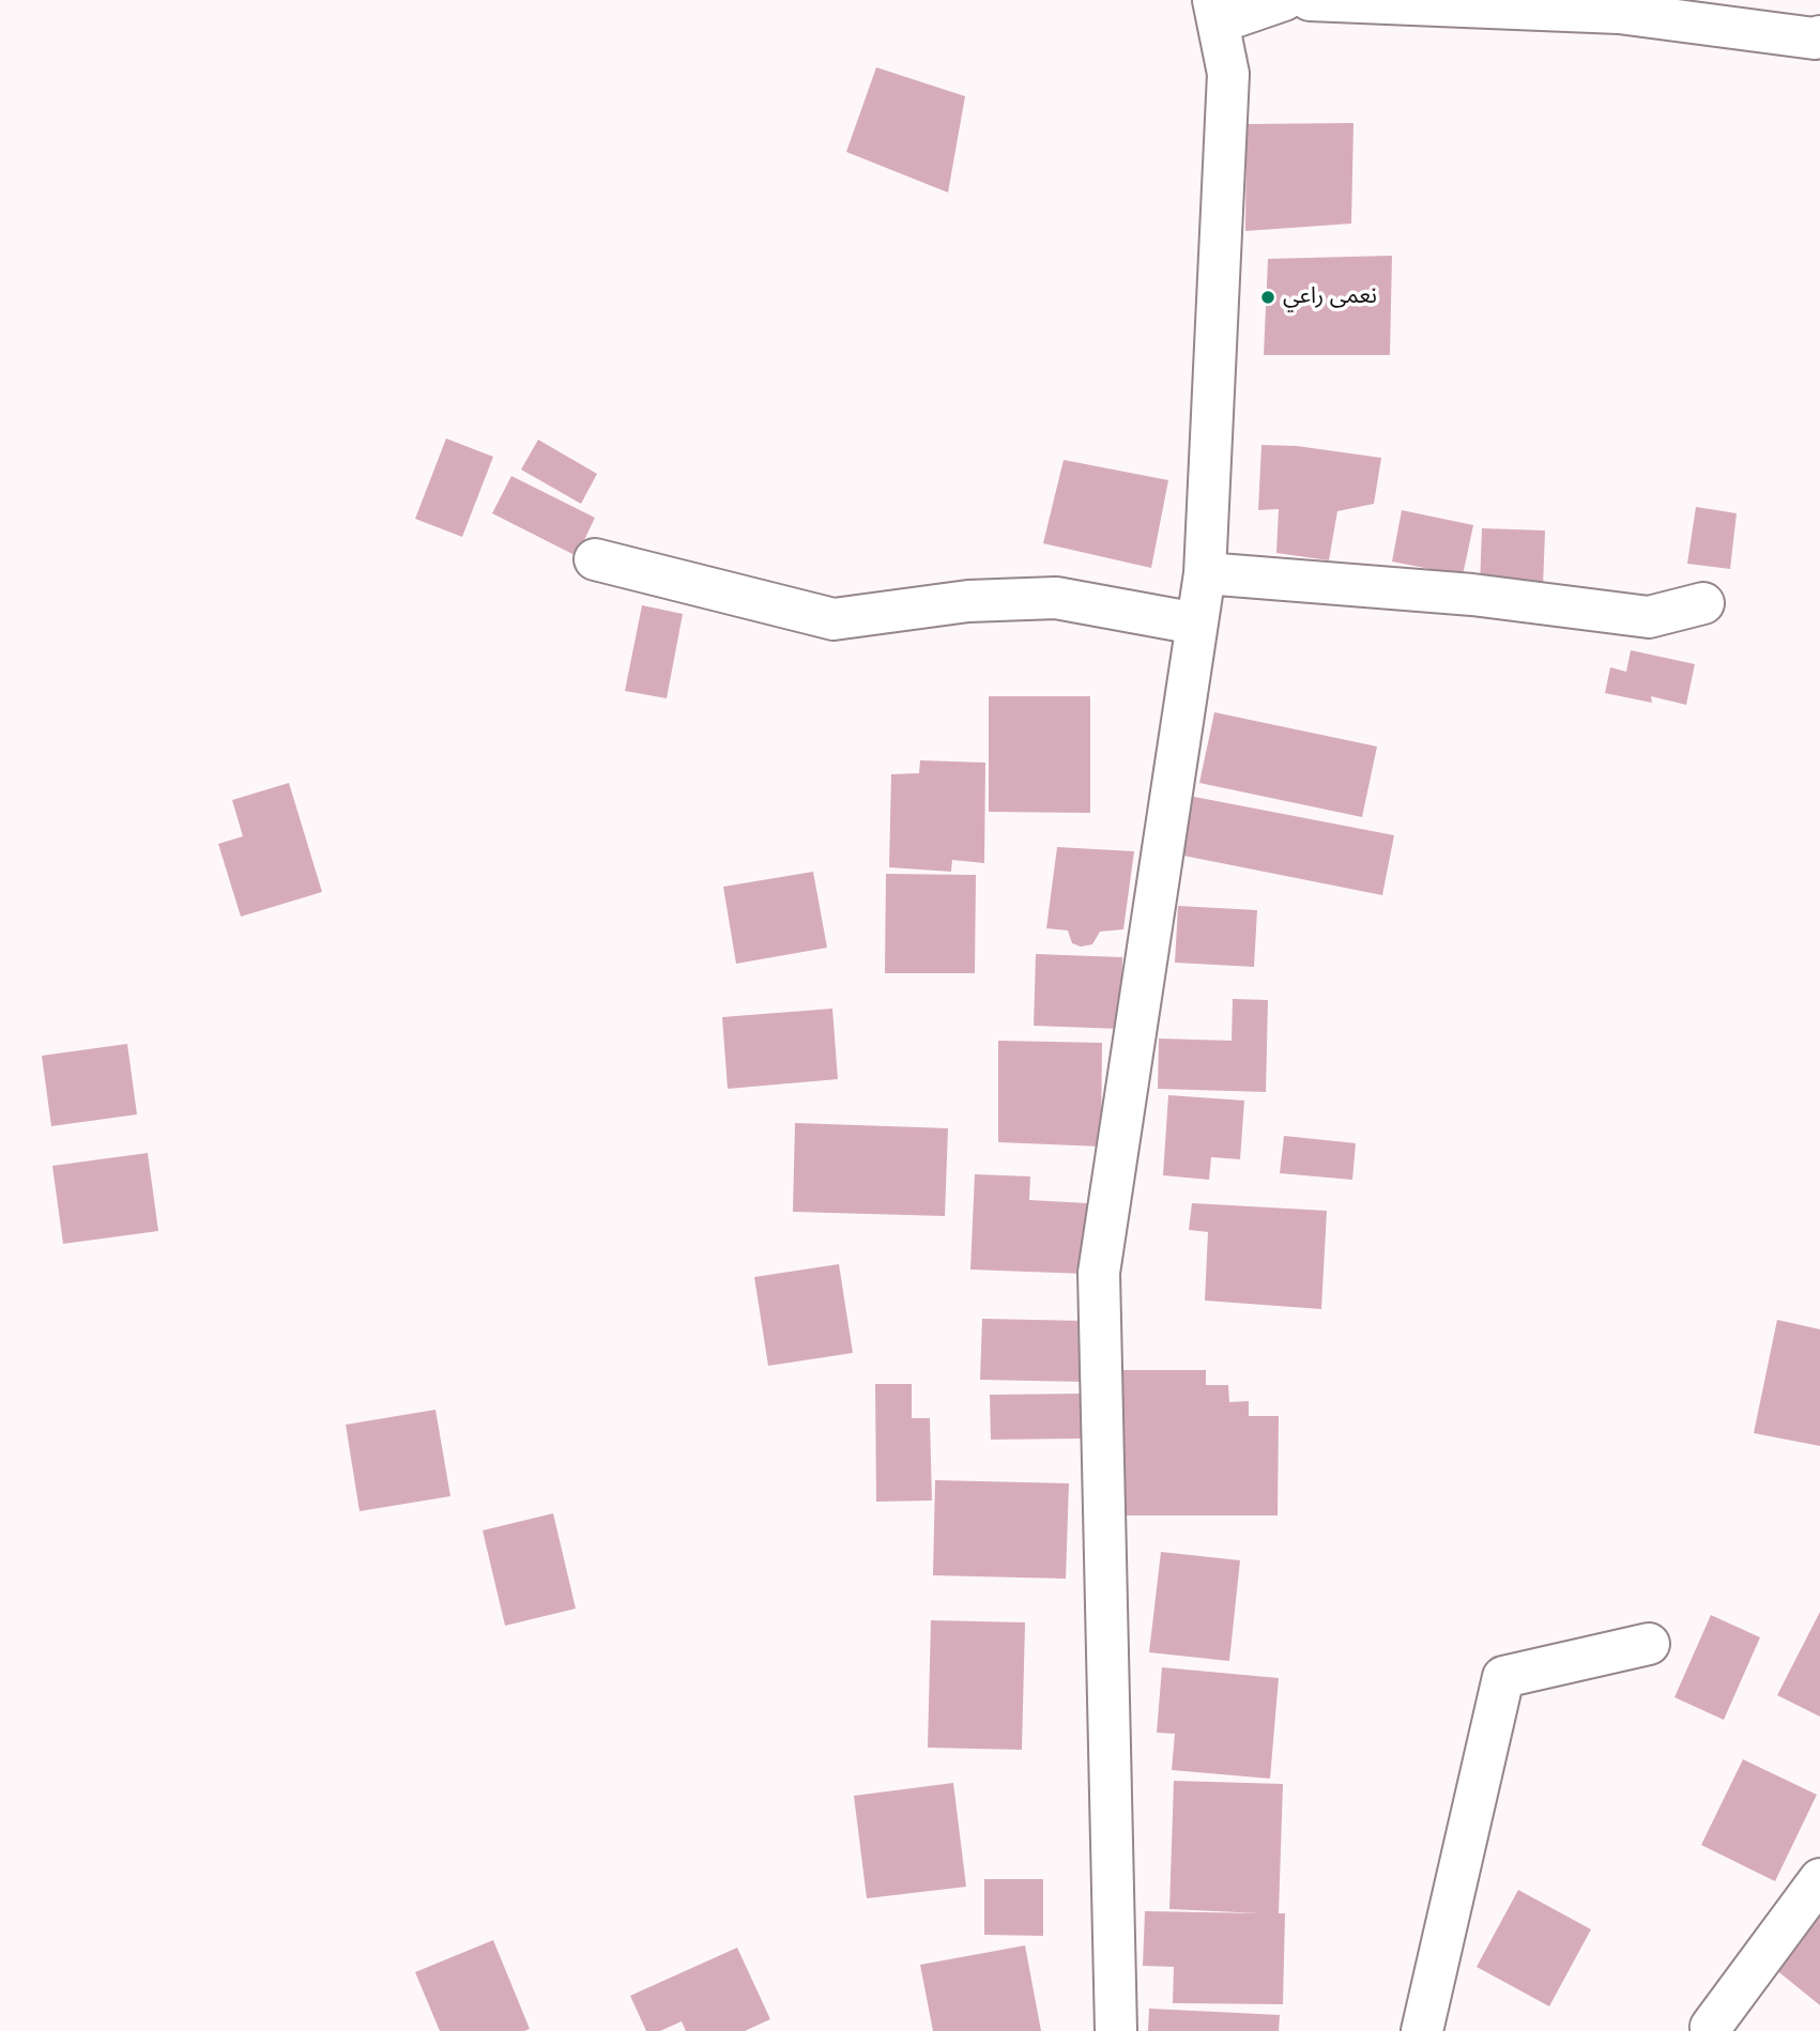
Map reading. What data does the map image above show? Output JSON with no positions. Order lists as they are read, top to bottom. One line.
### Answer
{"places":["نعمى راعي"]}
